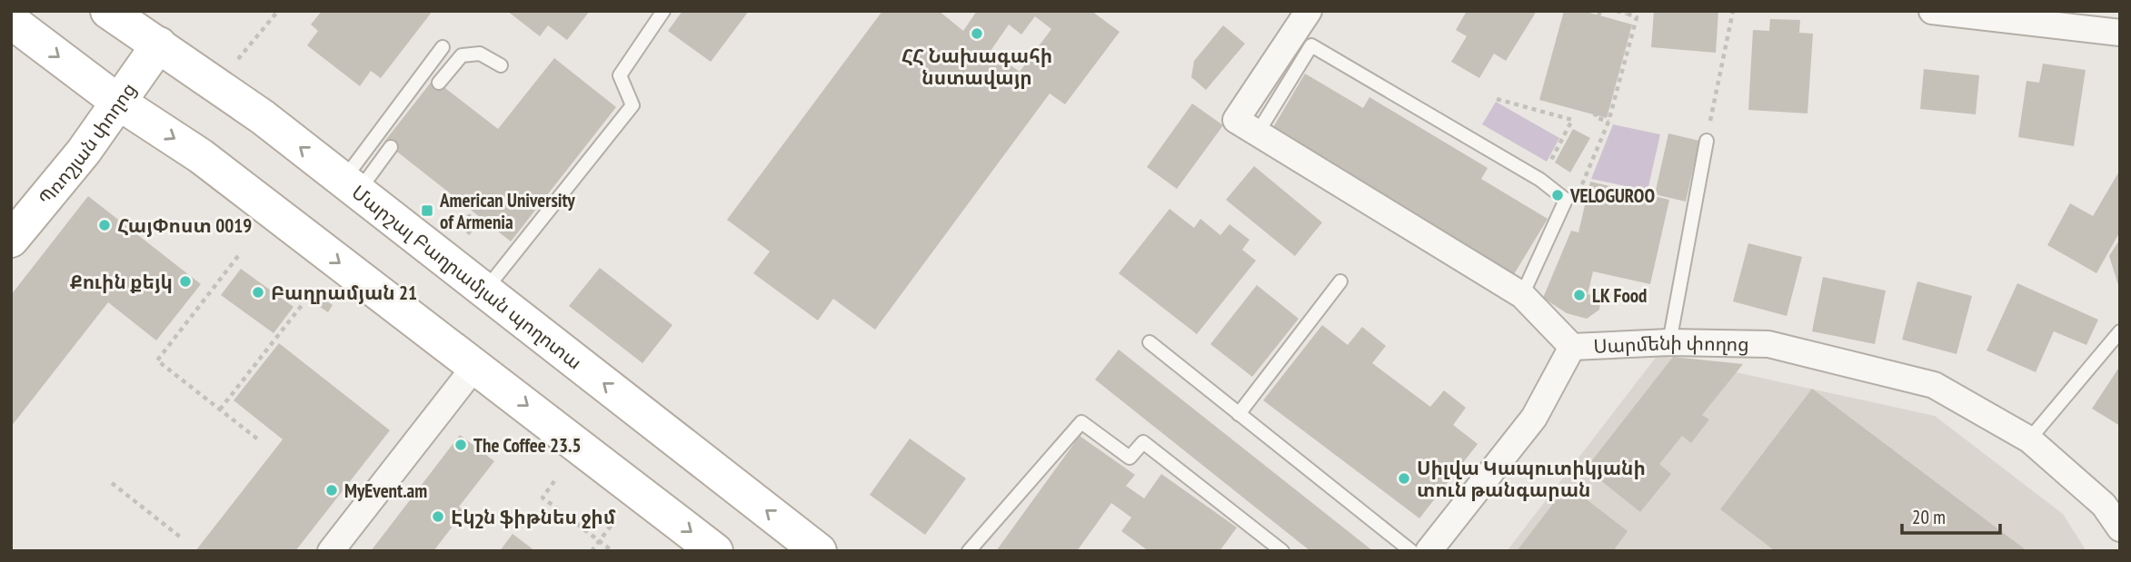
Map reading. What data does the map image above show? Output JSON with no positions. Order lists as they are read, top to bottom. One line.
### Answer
{"streets":{"main road":["Պռոշյան փողոց","Մարշալ Բաղրամյան պողոտա"],"street":["Սարմենի փողոց"]},"crossings":[["Պռոշյան փողոց","Մարշալ Բաղրամյան պողոտա"]],"places":{"other":["ՀՀ Նախագահի նստավայր","VELOGUROO","ՀայՓոստ 0019","Քուին քեյկ","Բաղրամյան 21","LK Food","The Coffee 23.5","Սիլվա Կապուտիկյանի տուն թանգարան","MyEvent.am","Էկշն ֆիթնես ջիմ"],"transit":["American University of Armenia"]},"scale_bar":"20 m"}
